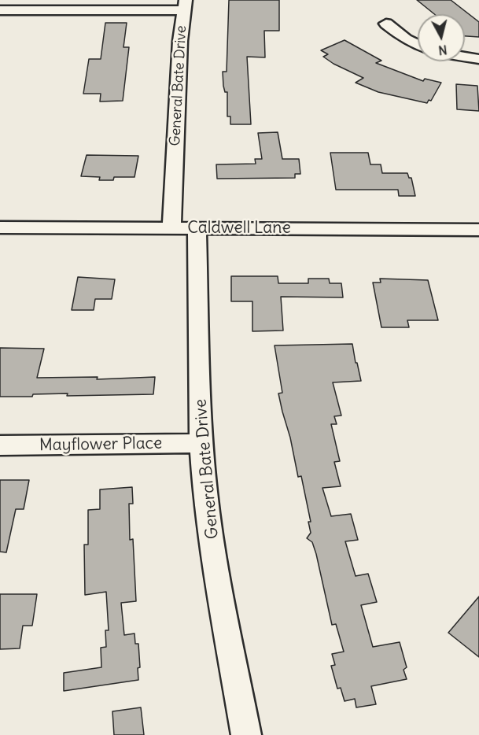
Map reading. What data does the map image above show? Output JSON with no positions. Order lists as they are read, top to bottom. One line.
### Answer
{"streets":{"street":["General Bate Drive","Caldwell Lane","Mayflower Place"]},"crossings":[["General Bate Drive","Caldwell Lane"],["General Bate Drive","Mayflower Place"]],"north":"bottom"}
